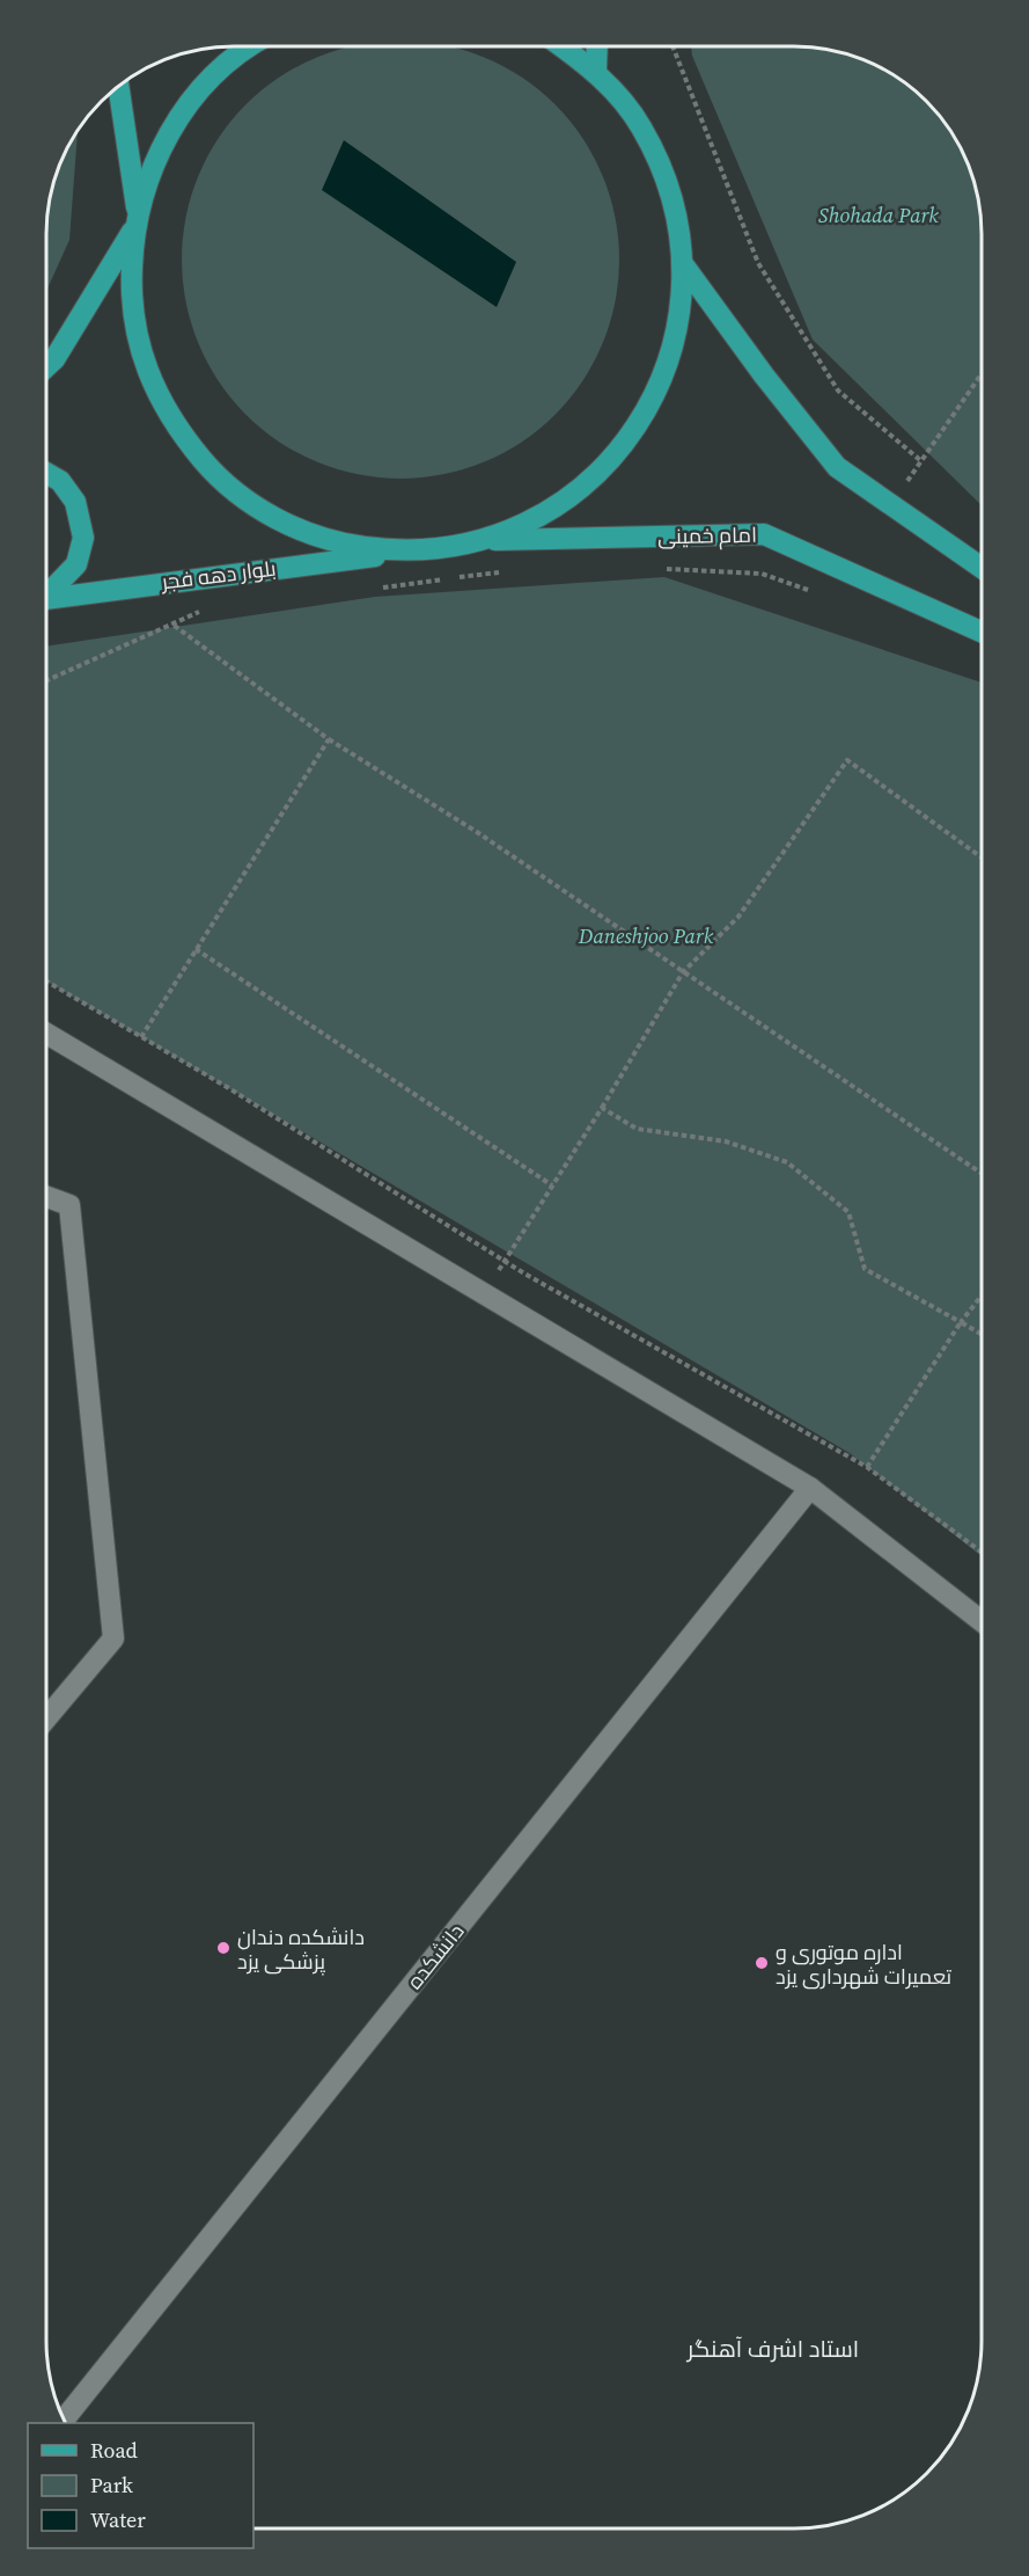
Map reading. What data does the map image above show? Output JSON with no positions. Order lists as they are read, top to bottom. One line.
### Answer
{"streets":{"main road":["امام خمینی","بلوار دهه فجر"],"street":["دانشکده"]},"crossings":[["امام خمینی","بلوار دهه فجر"]],"districts":["استاد اشرف آهنگر"],"parks":["Shohada Park","Daneshjoo Park"],"places":["دانشکده دندان پزشکی یزد","اداره موتوری و تعمیرات شهرداری یزد"],"legend":["Road","Park","Water"]}
